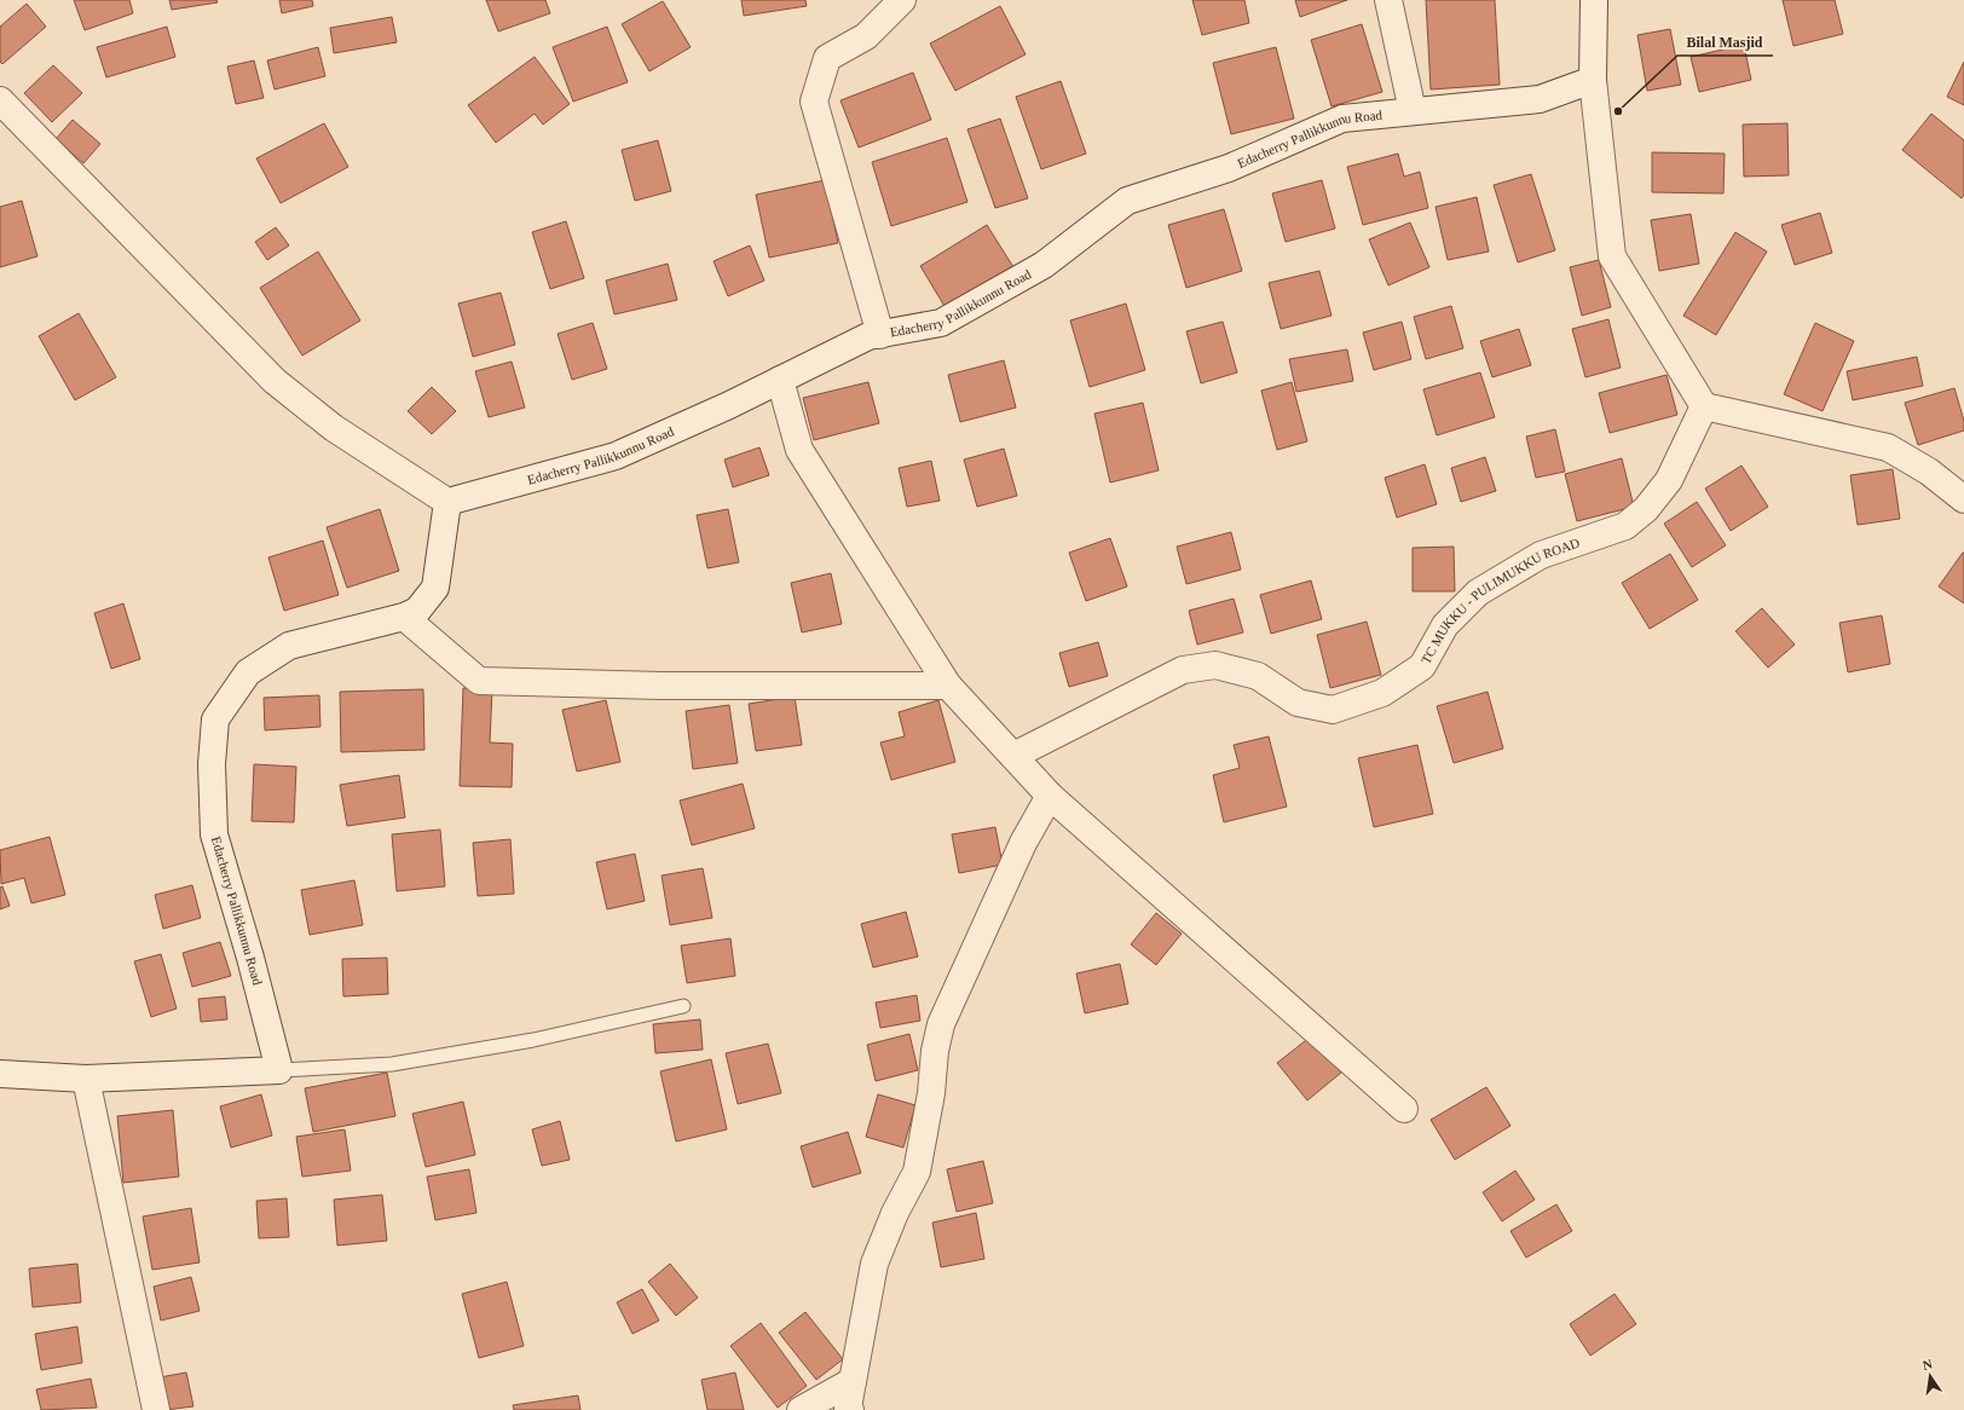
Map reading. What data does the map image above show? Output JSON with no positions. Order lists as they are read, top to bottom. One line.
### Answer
{"streets":{"street":["Edacherry Pallikkunnu Road","TC MUKKU - PULIMUKKU ROAD"]},"places":["Bilal Masjid"],"north":"top"}
